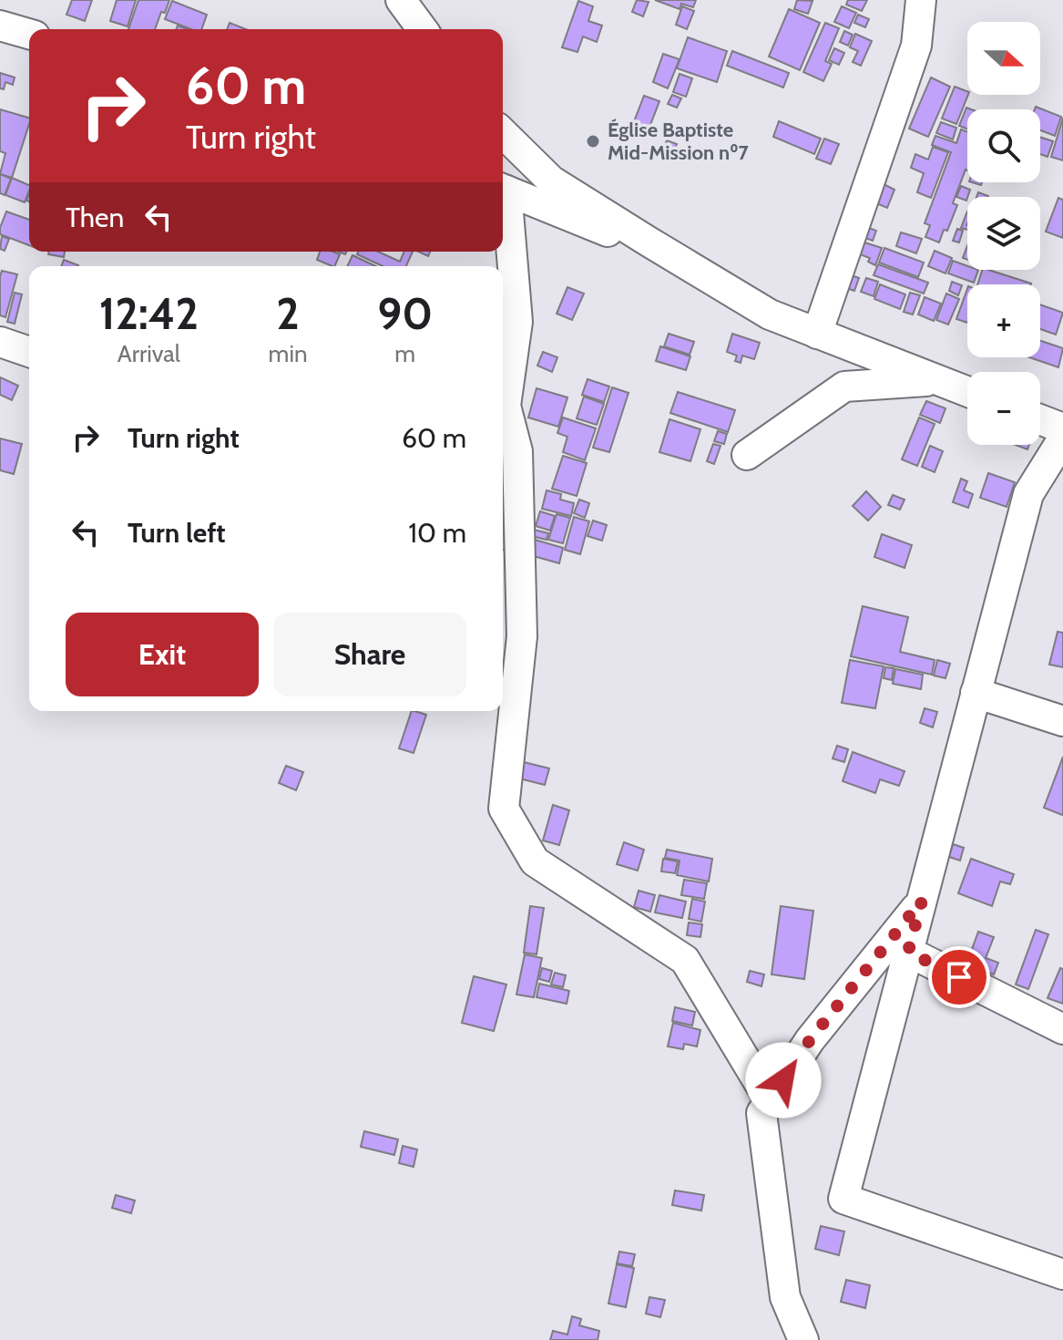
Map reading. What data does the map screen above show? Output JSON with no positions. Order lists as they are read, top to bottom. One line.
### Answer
{"places":["Église Baptiste Mid-Mission n⁰7"],"north":"right","page":{"map_buttons":["+","−"],"turn":["60 m","Turn right"],"then":"Then","eta":["12:42","Arrival","2","min","90","m"],"list":[{"name":"Turn right","value":"60 m"},{"name":"Turn left","value":"10 m"}],"buttons":["Exit","Share"]}}
